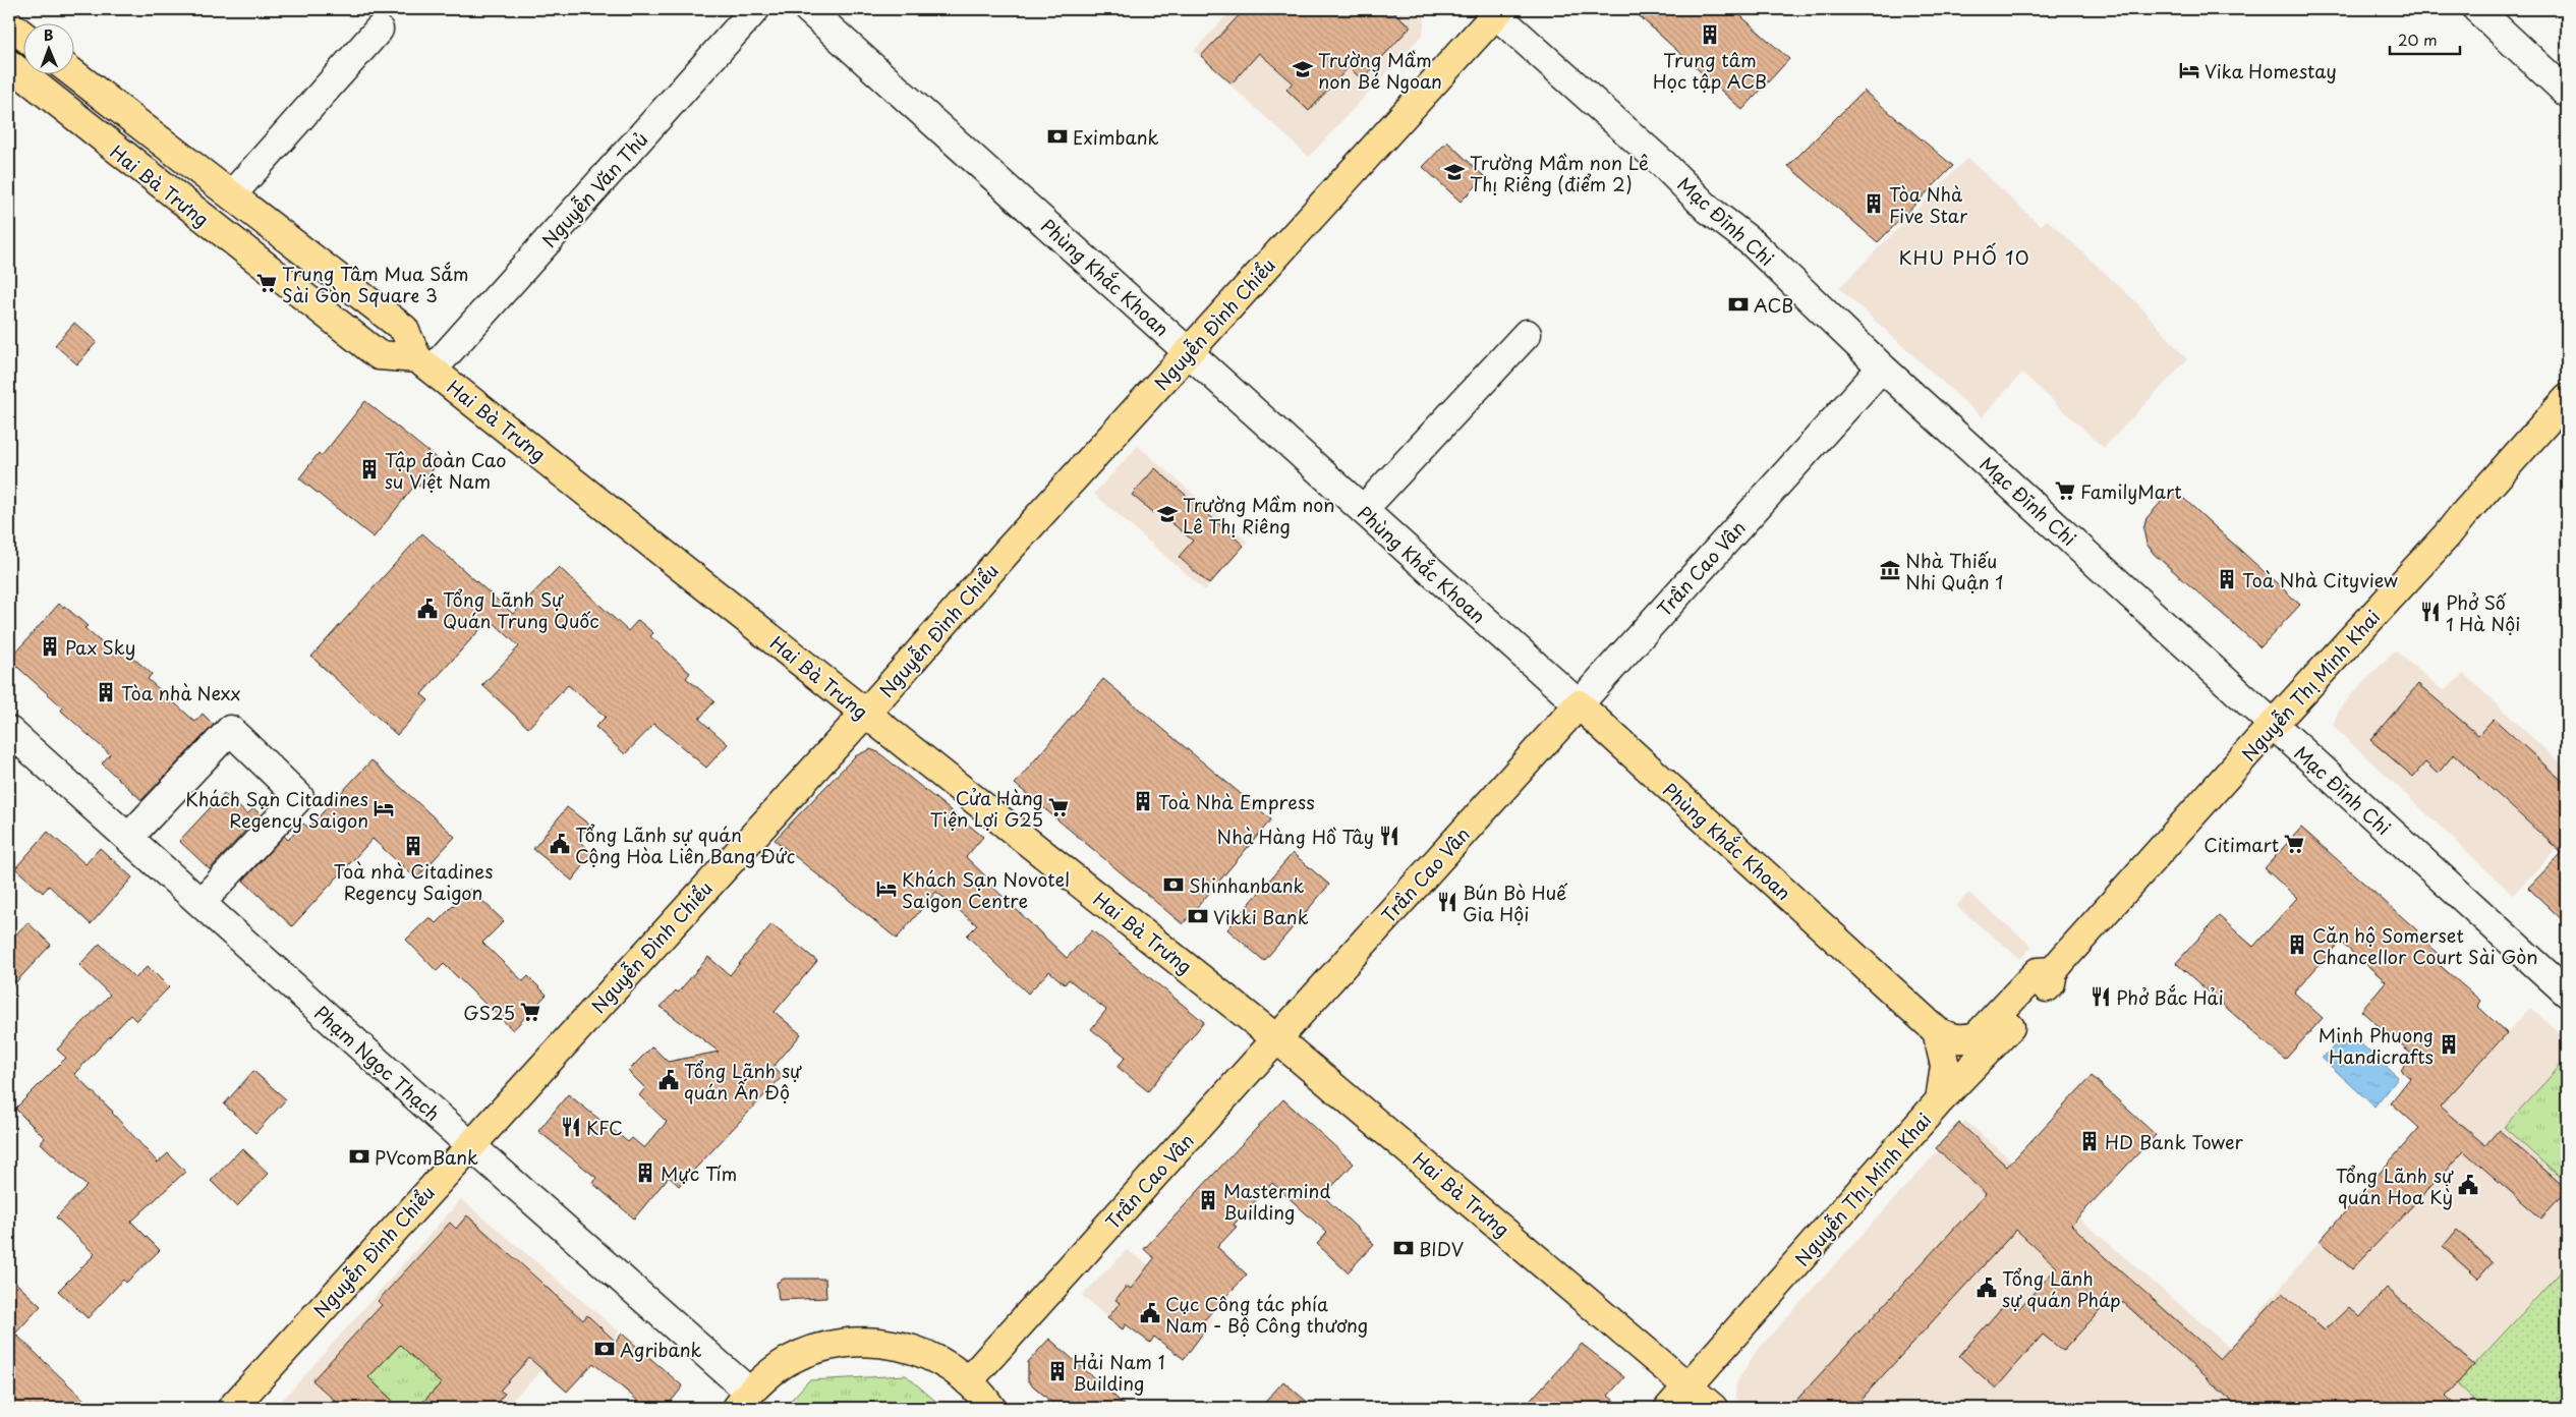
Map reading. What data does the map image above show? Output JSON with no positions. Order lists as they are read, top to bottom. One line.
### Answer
{"streets":{"main road":["Hai Bà Trưng","Phùng Khắc Khoan","Nguyễn Đình Chiểu","Trần Cao Vân","Nguyễn Thị Minh Khai"],"street":["Nguyễn Văn Thủ","Mạc Đĩnh Chi","Phạm Ngọc Thạch"]},"crossings":[["Hai Bà Trưng","Nguyễn Văn Thủ"],["Hai Bà Trưng","Nguyễn Đình Chiểu"],["Hai Bà Trưng","Trần Cao Vân"],["Hai Bà Trưng","Nguyễn Thị Minh Khai"],["Mạc Đĩnh Chi","Nguyễn Đình Chiểu"],["Mạc Đĩnh Chi","Trần Cao Vân"],["Mạc Đĩnh Chi","Nguyễn Thị Minh Khai"],["Phùng Khắc Khoan","Nguyễn Đình Chiểu"],["Phùng Khắc Khoan","Trần Cao Vân"],["Phùng Khắc Khoan","Nguyễn Thị Minh Khai"],["Nguyễn Đình Chiểu","Phạm Ngọc Thạch"]],"districts":["KHU PHỐ 10"],"places":{"building":["Trung tâm Học tập ACB","Tòa Nhà Five Star","Tập đoàn Cao su Việt Nam","Toà Nhà Cityview","Pax Sky","Tòa nhà Nexx","Toà Nhà Empress","Toà nhà Citadines Regency Saigon","Căn hộ Somerset Chancellor Court Sài Gòn","Minh Phuong Handicrafts","HD Bank Tower","Mực Tím","Mastermind Building","Hải Nam 1 Building"],"school or university":["Trường Mầm non Bé Ngoan","Trường Mầm non Lê Thị Riêng (điểm 2)","Trường Mầm non Lê Thị Riêng"],"hotel":["Vika Homestay","Khách Sạn Citadines Regency Saigon","Khách Sạn Novotel Saigon Centre"],"bank":["Eximbank","ACB","Shinhanbank","Vikki Bank","PVcomBank","BIDV","Agribank"],"supermarket":["Trung Tâm Mua Sắm Sài Gòn Square 3","FamilyMart","Cửa Hàng Tiện Lợi G25","Citimart","GS25"],"museum":["Nhà Thiếu Nhi Quận 1"],"public building":["Tổng Lãnh Sự Quán Trung Quốc","Tổng Lãnh sự quán Cộng Hòa Liên Bang Ðức","Tổng Lãnh sự quán Ấn Độ","Tổng Lãnh sự quán Hoa Kỳ","Tổng Lãnh sự quán Pháp","Cục Công tác phía Nam - Bộ Công thương"],"restaurant":["Phở Số 1 Hà Nội","Nhà Hàng Hồ Tây","Bún Bò Huế Gia Hội","Phở Bắc Hải","KFC"]},"scale_bar":"20 m","north":"top"}
